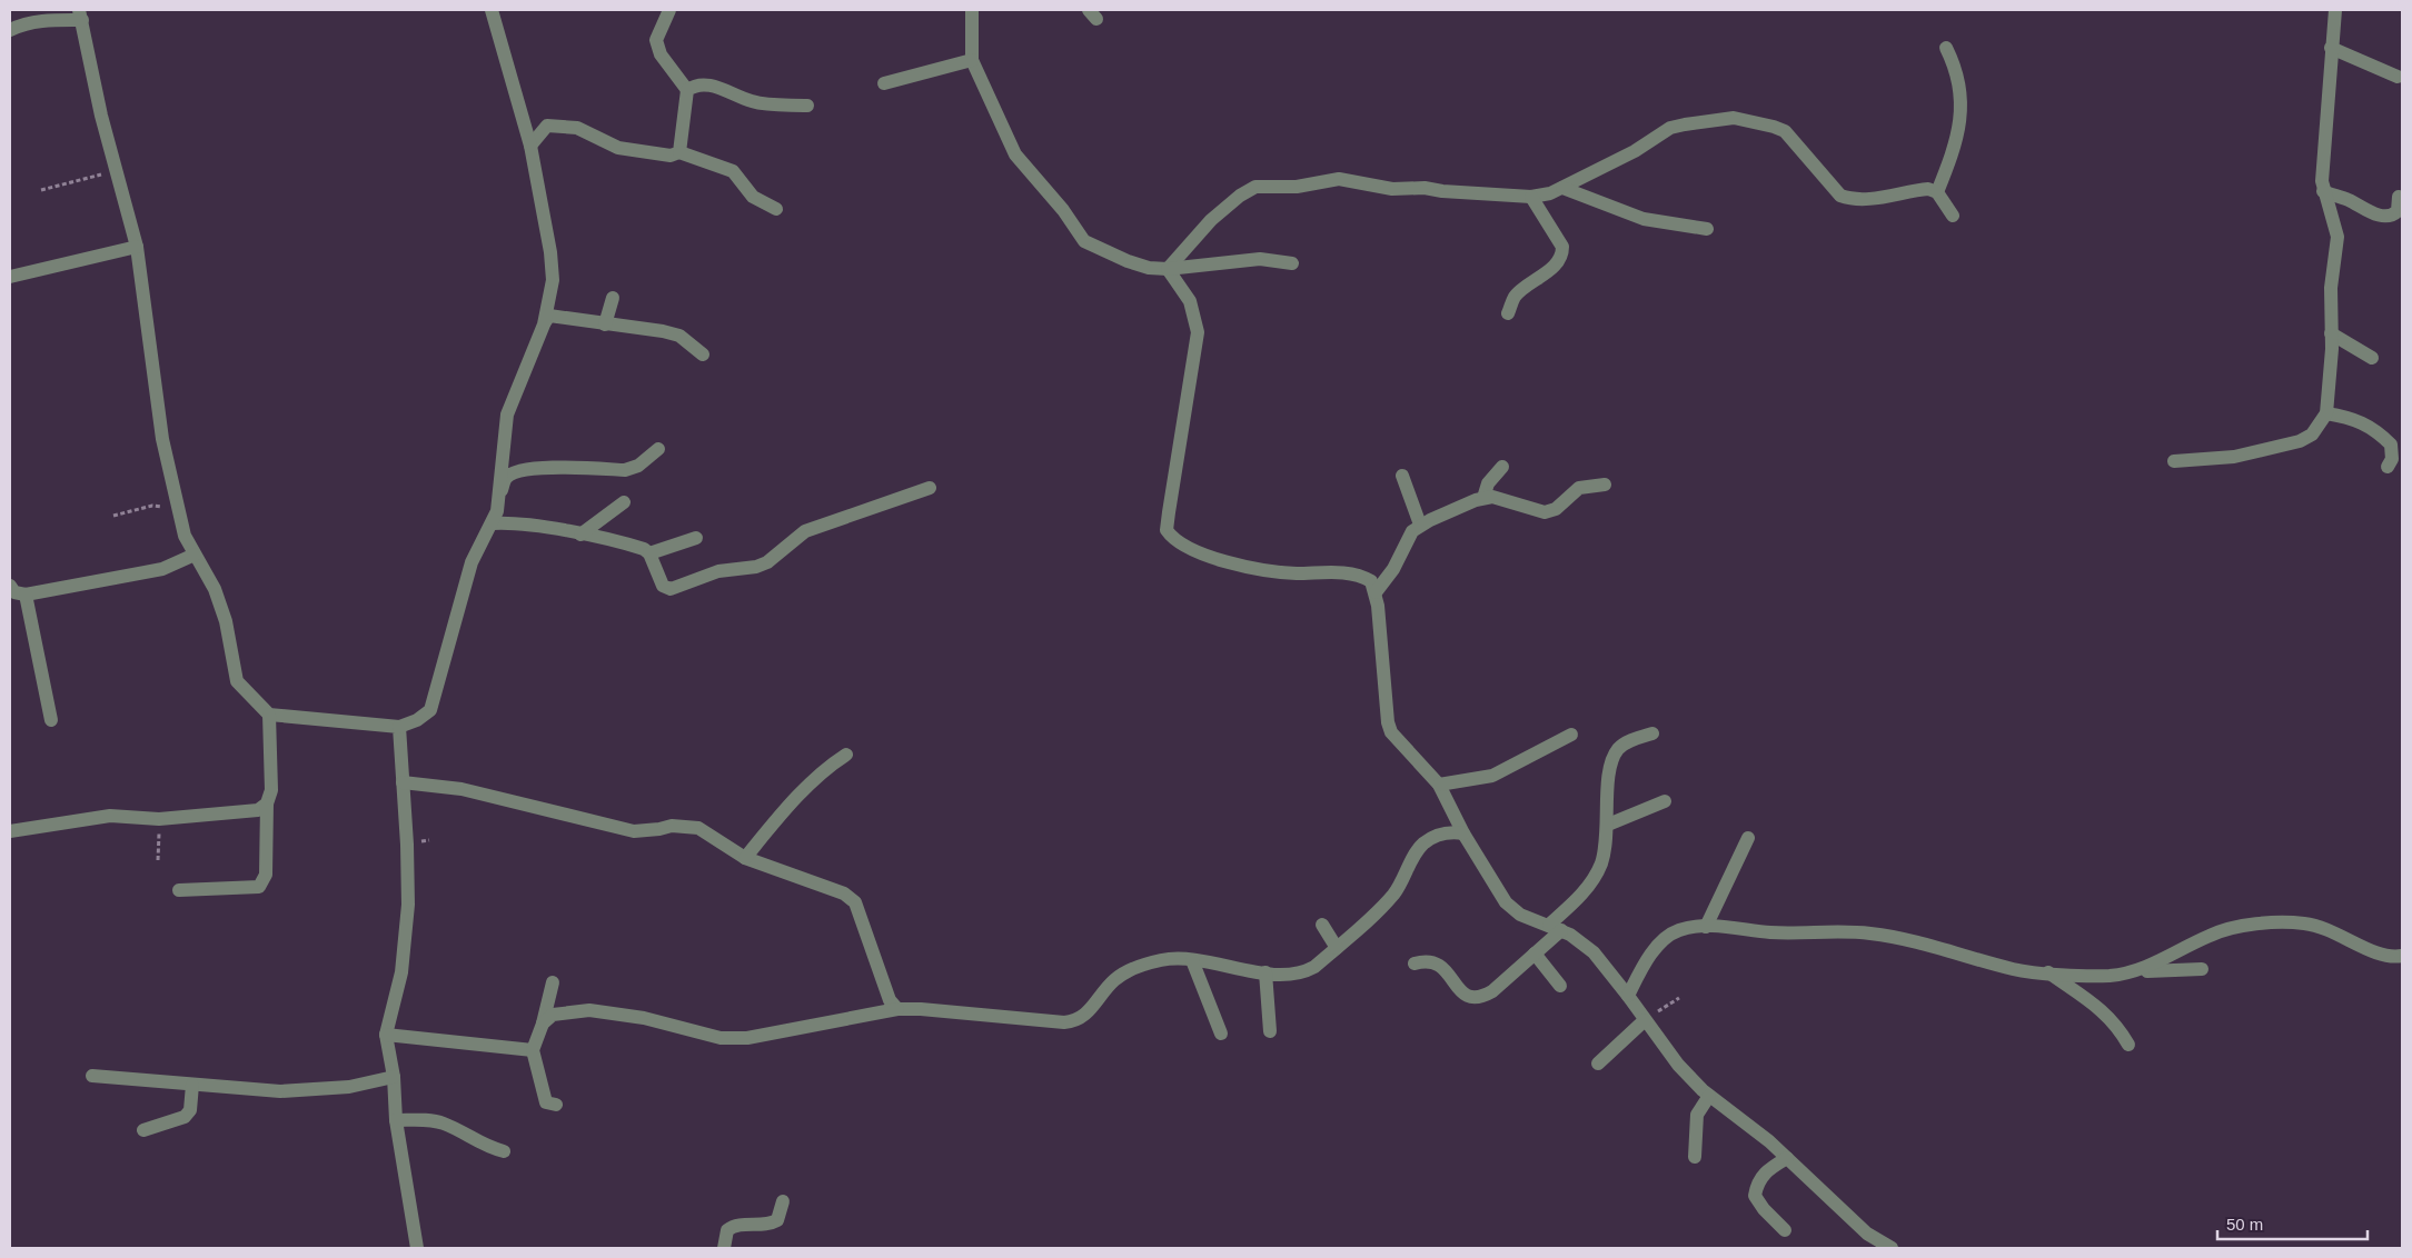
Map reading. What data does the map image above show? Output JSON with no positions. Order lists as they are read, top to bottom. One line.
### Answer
{"scale_bar":"50 m"}
